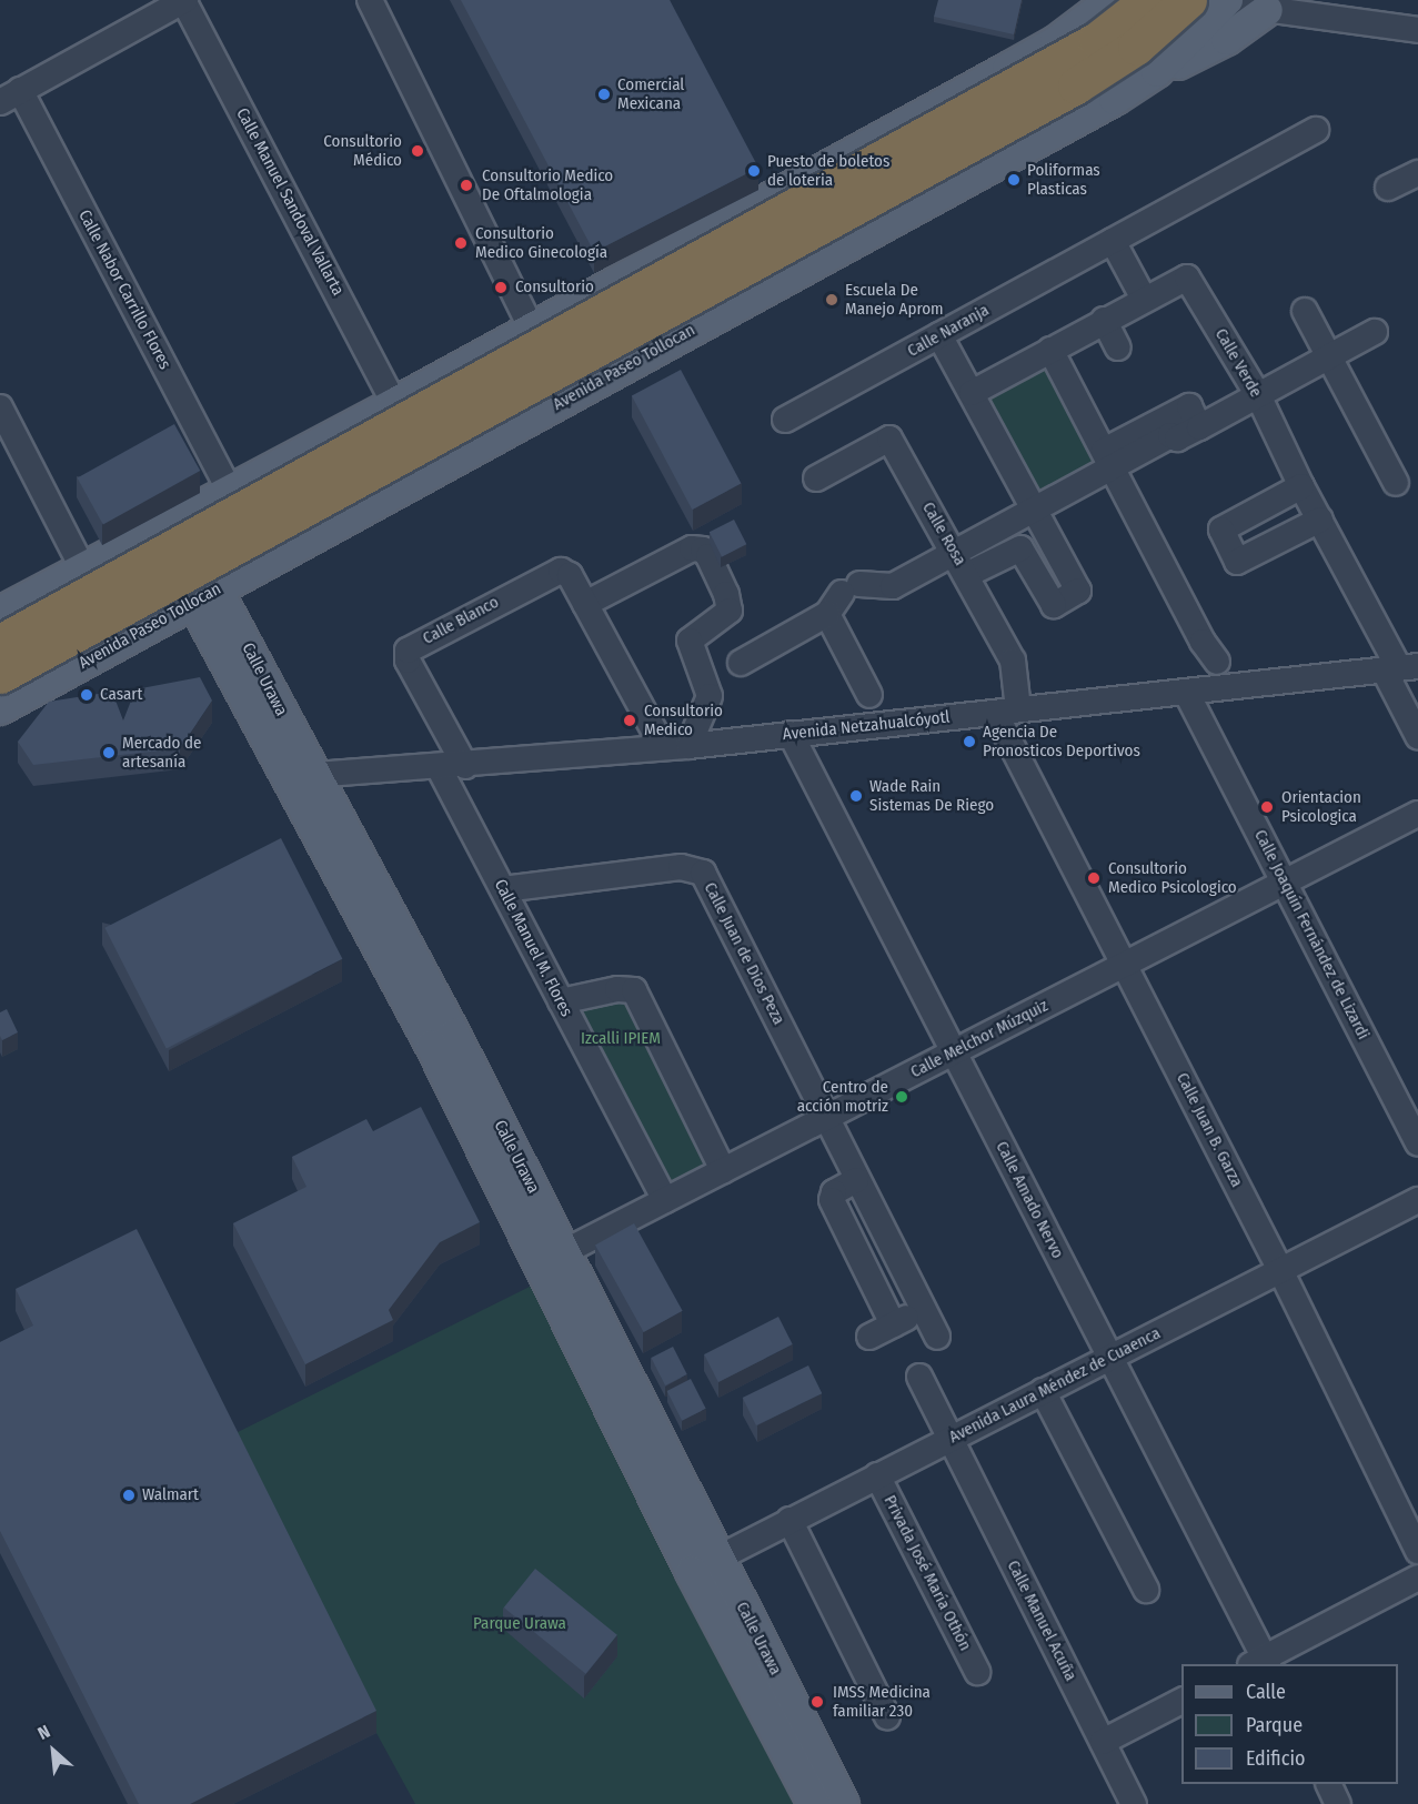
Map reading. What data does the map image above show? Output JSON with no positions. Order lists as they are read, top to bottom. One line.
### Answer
{"streets":{"highway":["Avenida Paseo Tollocan"],"main road":["Calle Urawa"],"street":["Calle Manuel Sandoval Vallarta","Calle Nabor Carrillo Flores","Calle Naranja","Calle Verde","Calle Rosa","Calle Blanco","Avenida Netzahualcóyotl","Calle Joaquín Fernández de Lizardi","Calle Manuel M. Flores","Calle Juan de Dios Peza","Calle Melchor Múzquiz","Calle Juan B. Garza","Calle Amado Nervo","Avenida Laura Méndez de Cuaenca","Privada José María Othón","Calle Manuel Acuña"]},"crossings":[["Calle Verde","Avenida Netzahualcóyotl"],["Avenida Paseo Tollocan","Calle Urawa"],["Calle Rosa","Avenida Netzahualcóyotl"],["Calle Rosa","Calle Juan B. Garza"],["Calle Blanco","Avenida Netzahualcóyotl"],["Calle Urawa","Avenida Netzahualcóyotl"],["Calle Urawa","Calle Melchor Múzquiz"],["Calle Urawa","Avenida Laura Méndez de Cuaenca"],["Avenida Netzahualcóyotl","Calle Joaquín Fernández de Lizardi"],["Avenida Netzahualcóyotl","Calle Manuel M. Flores"],["Avenida Netzahualcóyotl","Calle Juan B. Garza"],["Avenida Netzahualcóyotl","Calle Amado Nervo"],["Calle Joaquín Fernández de Lizardi","Calle Melchor Múzquiz"],["Calle Manuel M. Flores","Calle Juan de Dios Peza"],["Calle Manuel M. Flores","Calle Melchor Múzquiz"],["Calle Juan de Dios Peza","Calle Melchor Múzquiz"],["Calle Melchor Múzquiz","Calle Juan B. Garza"],["Calle Melchor Múzquiz","Calle Amado Nervo"],["Calle Juan B. Garza","Avenida Laura Méndez de Cuaenca"],["Calle Amado Nervo","Avenida Laura Méndez de Cuaenca"],["Avenida Laura Méndez de Cuaenca","Privada José María Othón"],["Avenida Laura Méndez de Cuaenca","Calle Manuel Acuña"]],"parks":["Izcalli IPIEM","Parque Urawa"],"places":["Comercial Mexicana","Consultorio Médico","Puesto de boletos de loteria","Poliformas Plasticas","Consultorio Medico De Oftalmologia","Consultorio Medico Ginecología","Consultorio","Escuela De Manejo Aprom","Casart","Consultorio Medico","Agencia De Pronosticos Deportivos","Mercado de artesanía","Wade Rain Sistemas De Riego","Orientacion Psicologica","Consultorio Medico Psicologico","Centro de acción motriz","Walmart","IMSS Medicina familiar 230"],"legend":["Calle","Parque","Edificio"],"north":"top left"}
